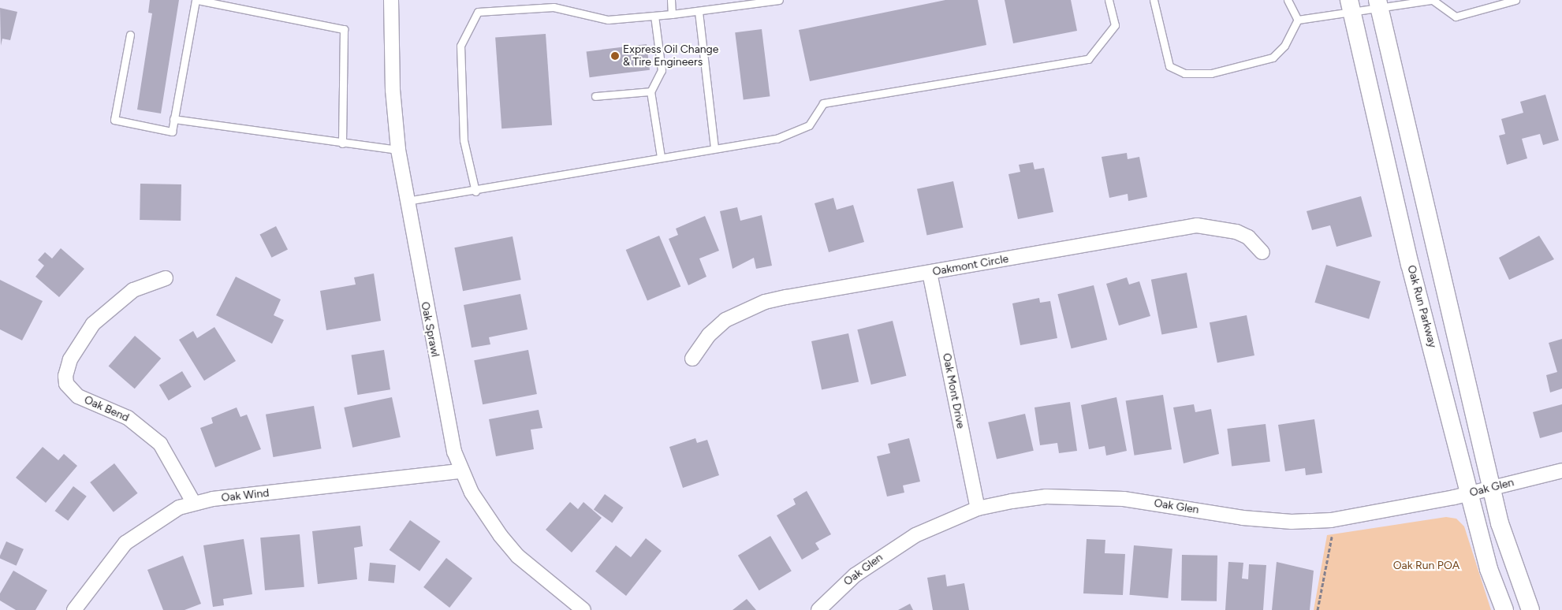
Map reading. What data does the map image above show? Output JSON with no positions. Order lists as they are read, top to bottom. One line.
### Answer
{"streets":{"street":["Oakmont Circle","Oak Run Parkway","Oak Sprawl","Oak Mont Drive","Oak Bend","Oak Glen","Oak Wind"]},"crossings":[["Oakmont Circle","Oak Mont Drive"],["Oak Run Parkway","Oak Glen"],["Oak Sprawl","Oak Wind"],["Oak Mont Drive","Oak Glen"],["Oak Bend","Oak Wind"]],"parks":["Oak Run POA"],"places":["Express Oil Change & Tire Engineers"]}
